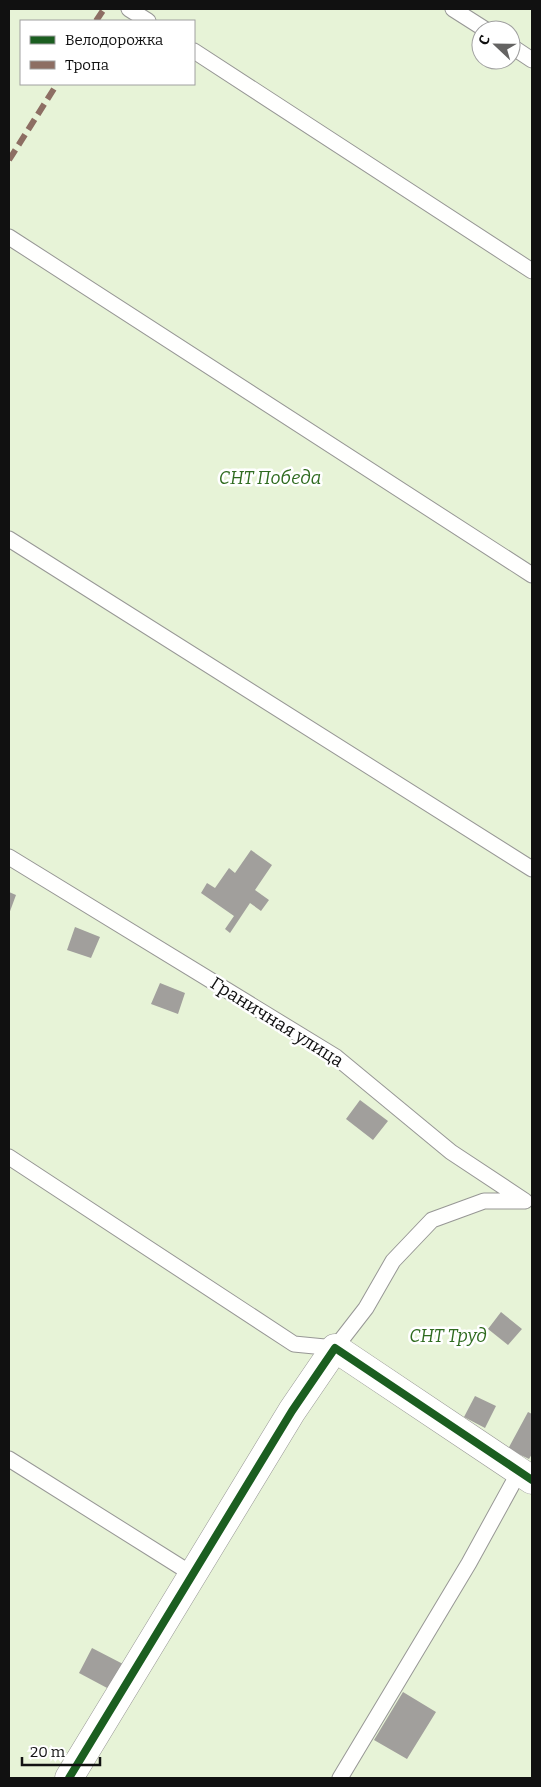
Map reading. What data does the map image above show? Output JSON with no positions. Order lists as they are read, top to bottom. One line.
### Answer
{"streets":{"lane":["Граничная улица"]},"parks":["СНТ Победа","СНТ Труд"],"legend":["Велодорожка","Тропа"],"scale_bar":"20 m","north":"left"}
